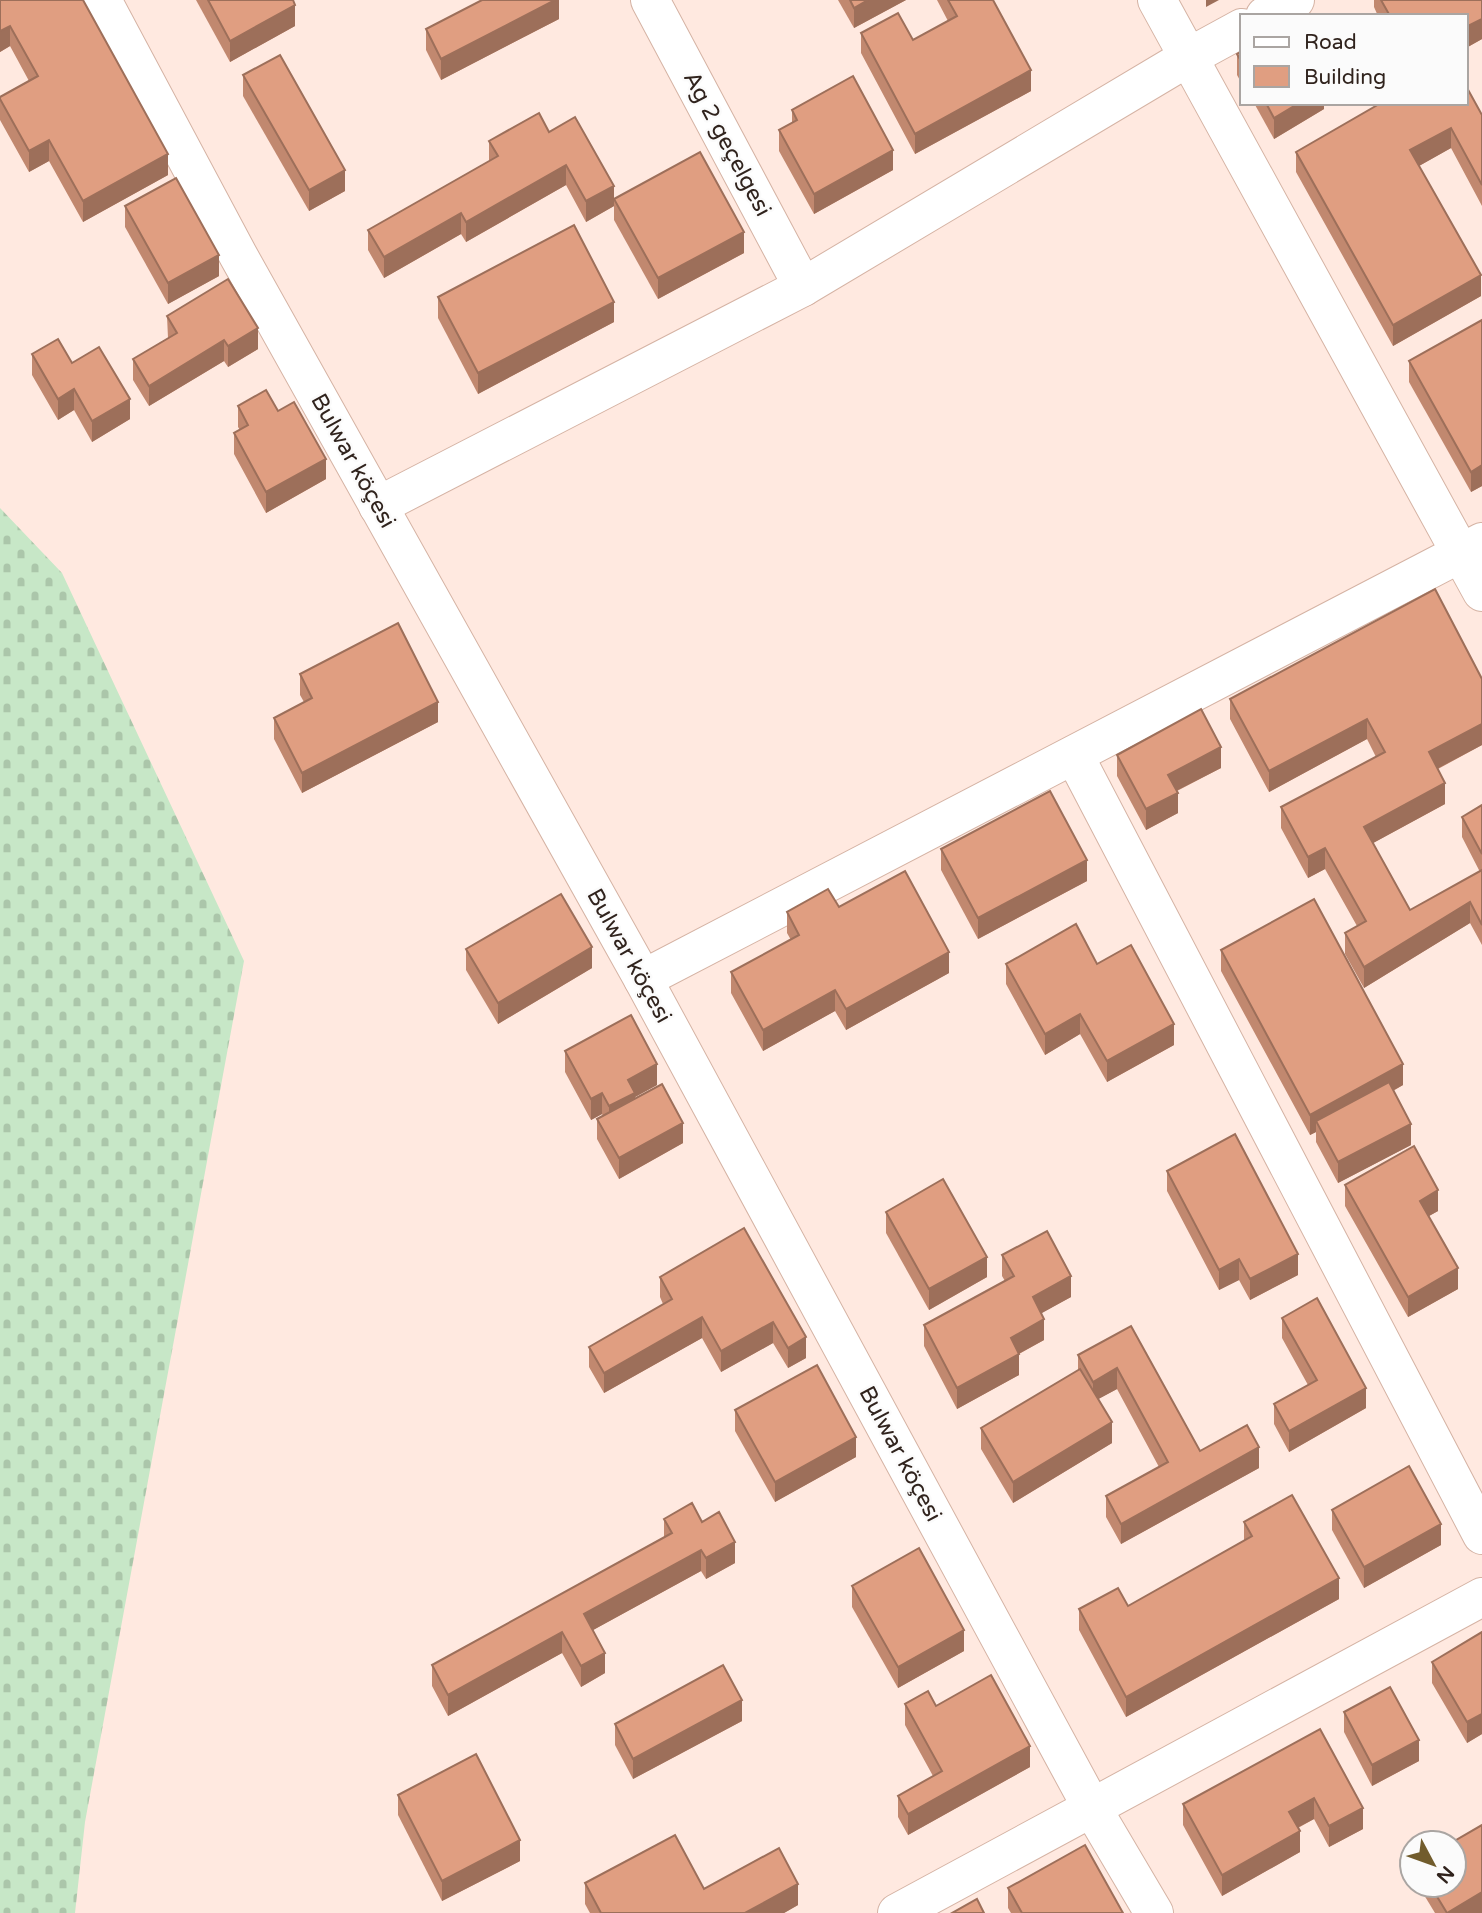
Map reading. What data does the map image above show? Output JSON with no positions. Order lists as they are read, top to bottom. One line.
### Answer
{"streets":{"street":["Ag 2 geçelgesi","Bulwar köçesi"]},"legend":["Road","Building"],"north":"bottom right"}
